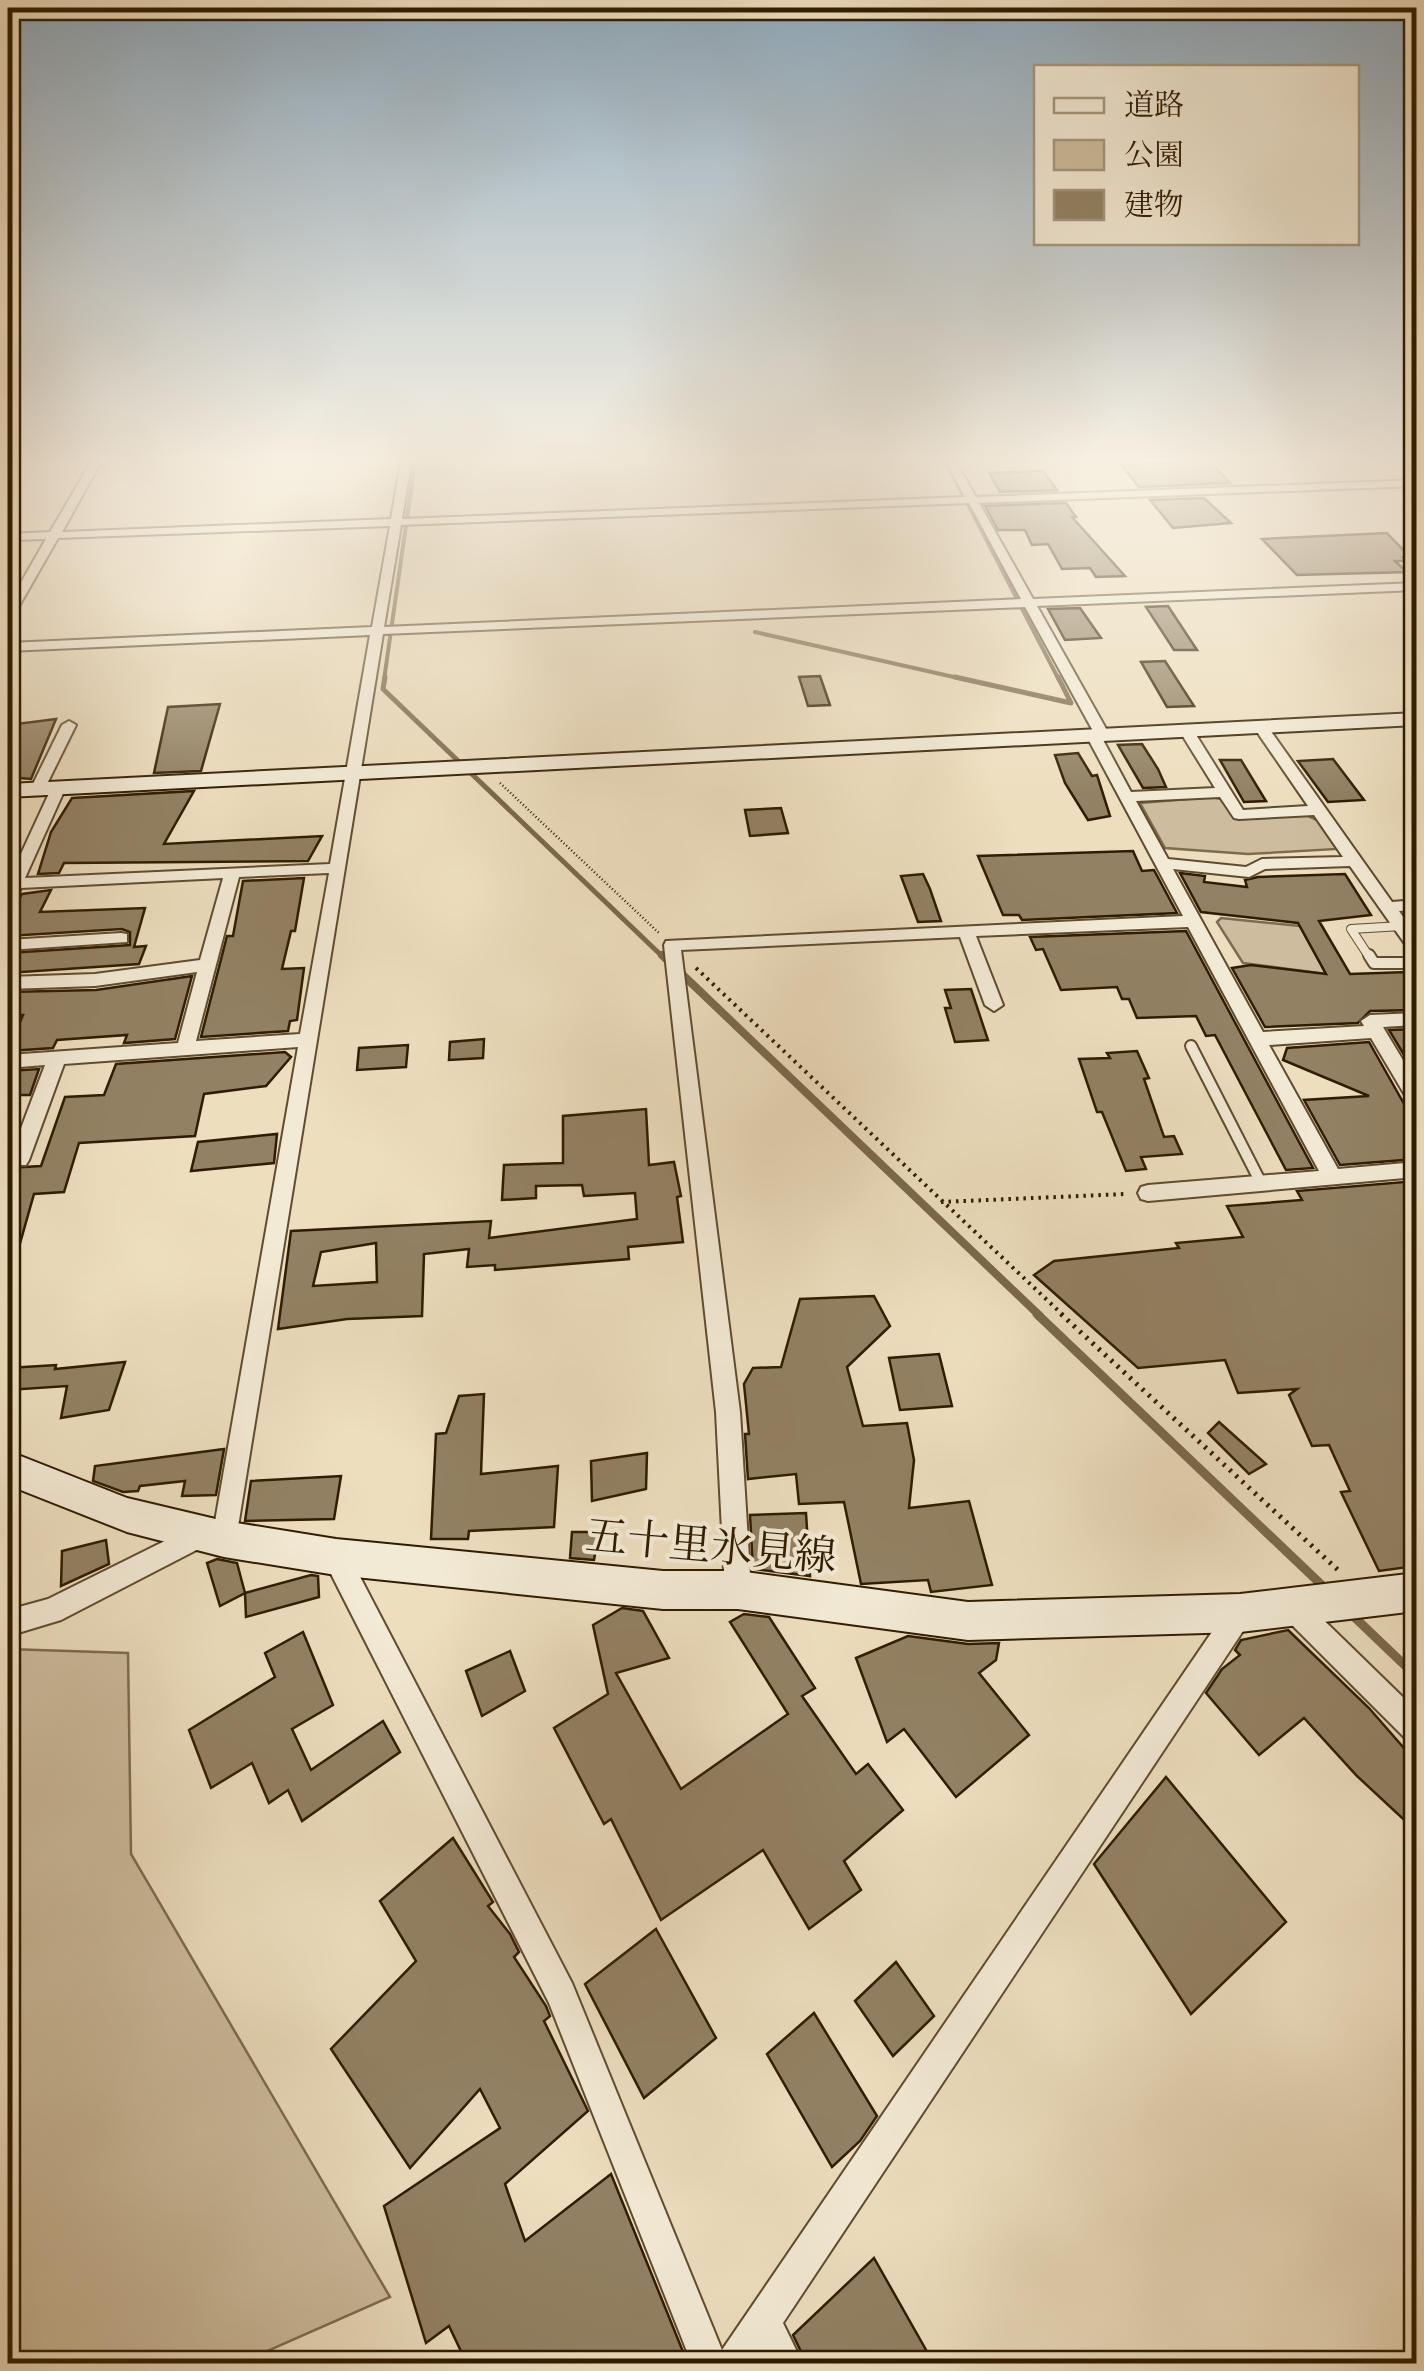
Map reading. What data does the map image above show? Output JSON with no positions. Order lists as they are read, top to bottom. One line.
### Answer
{"streets":{"street":["五十里氷見線"]},"legend":["道路","公園","建物"]}
